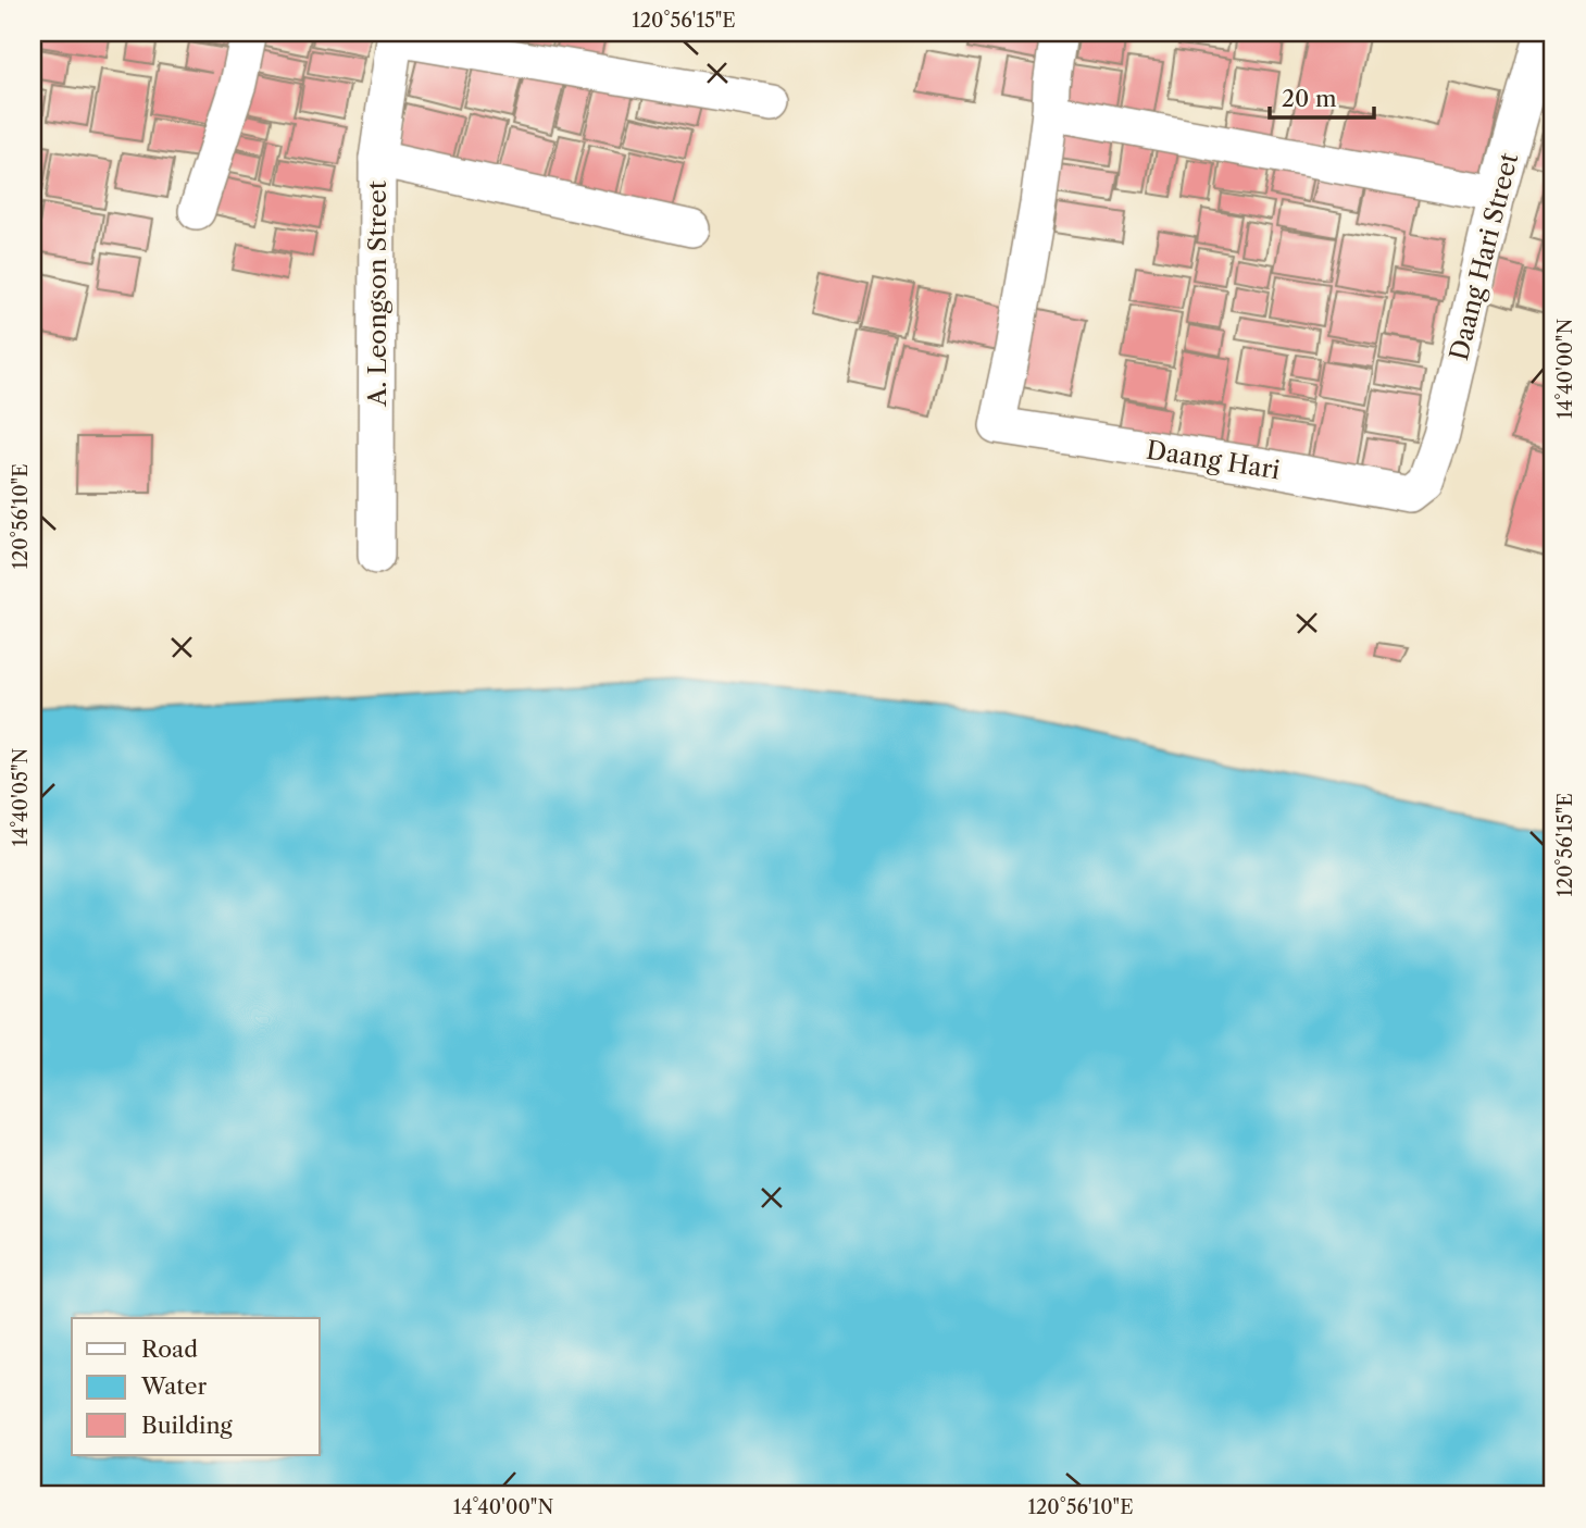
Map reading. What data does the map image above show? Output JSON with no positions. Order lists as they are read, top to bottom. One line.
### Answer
{"streets":{"street":["Daang Hari Street","A. Leongson Street","Daang Hari"]},"crossings":[["Daang Hari Street","Daang Hari"]],"legend":["Road","Water","Building"],"scale_bar":"20 m","coordinates":["120°56'15\"E","14°40'00\"N","120°56'10\"E","14°40'05\"N"]}
